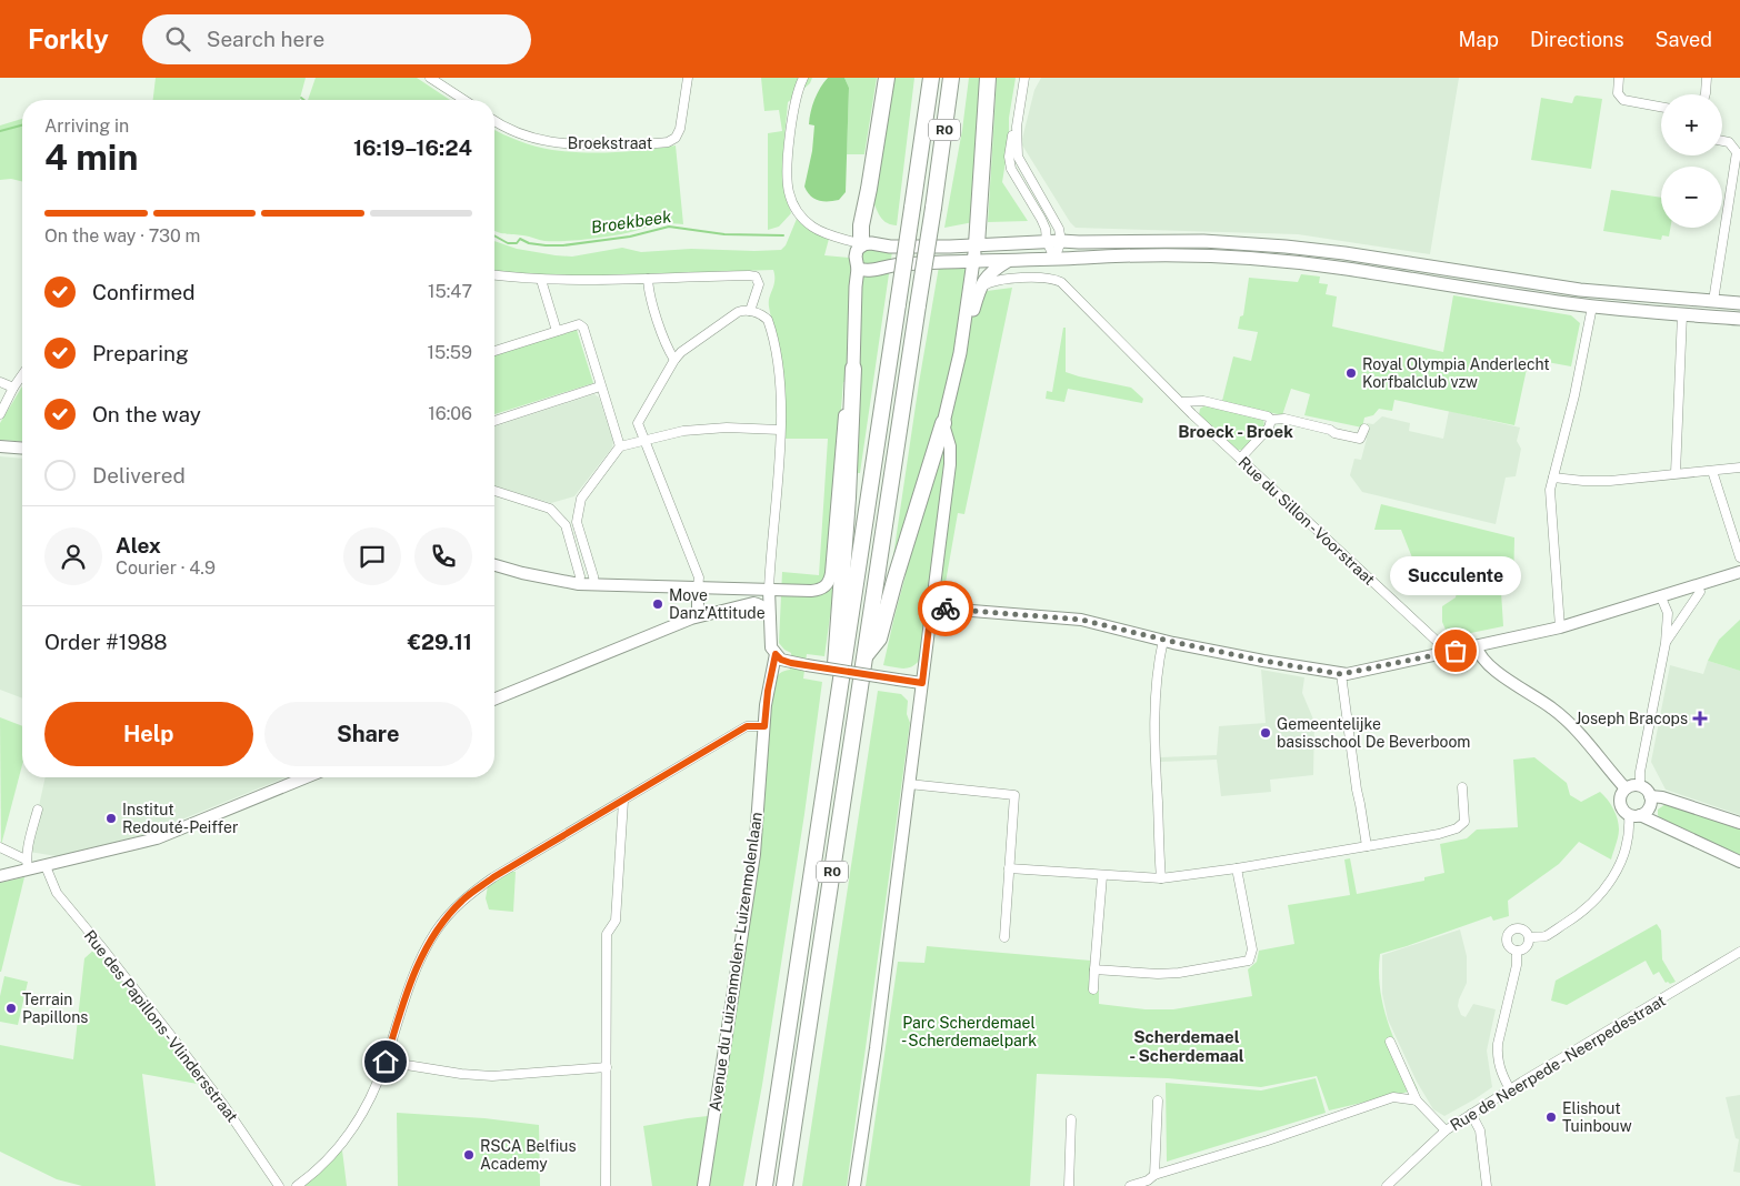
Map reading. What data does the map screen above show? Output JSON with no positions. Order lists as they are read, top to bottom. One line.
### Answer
{"streets":{"highway":["R0"],"street":["Broekstraat","Rue du Sillon - Voorstraat","Avenue du Luizenmolen - Luizenmolenlaan","Rue des Papillons - Vlindersstraat","Rue de Neerpede - Neerpedestraat"]},"districts":["Broeck - Broek","Scherdemael - Scherdemaal"],"water":["Broekbeek"],"parks":["Parc Scherdemael - Scherdemaelpark"],"places":{"other":["Royal Olympia Anderlecht Korfbalclub vzw","Move Danz’Attitude","Succulente","Gemeentelijke basisschool De Beverboom","Institut Redouté-Peiffer","Terrain Papillons","Elishout Tuinbouw","RSCA Belfius Academy"],"health":["Joseph Bracops"]},"page":{"header":"Forkly","search":"Search here","nav":["Map","Directions","Saved"],"map_buttons":["+","−"],"heading":["4 min","Arriving in","16:19–16:24"],"panel":["Alex","Courier · 4.9","Order #1988","€29.11"],"bar":"On the way · 730 m","list":[["Confirmed","15:47"],["Preparing","15:59"],["On the way","16:06"],"Delivered"],"bubble":"Succulente","buttons":["Help","Share"]}}
